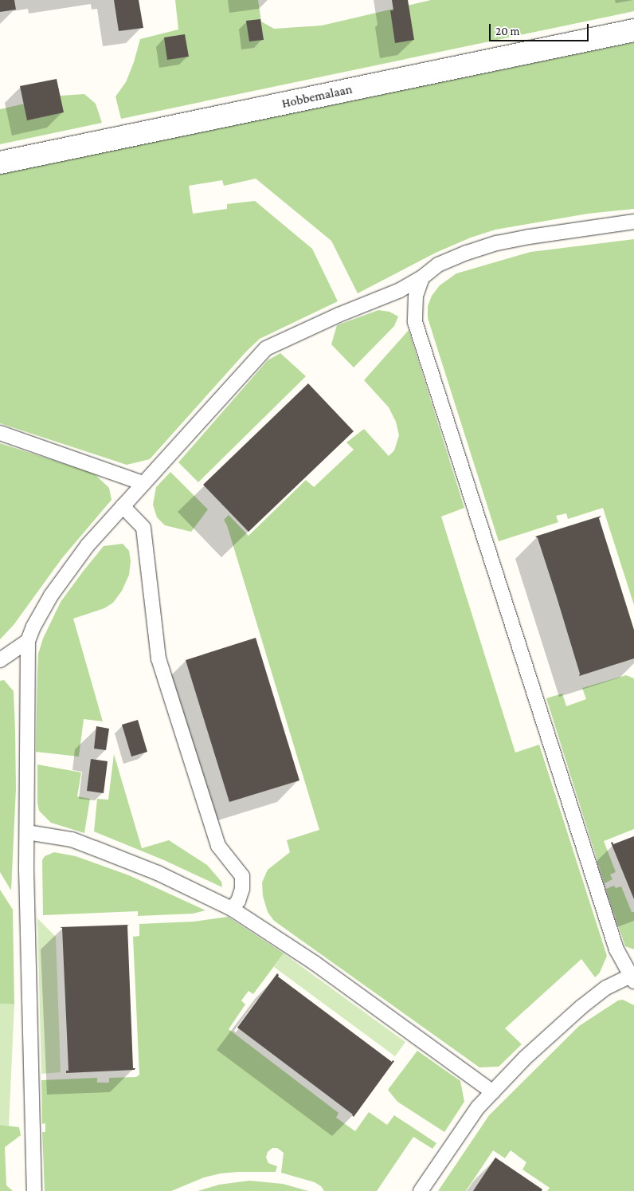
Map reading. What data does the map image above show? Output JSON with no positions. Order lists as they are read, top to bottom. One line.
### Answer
{"streets":{"street":["Hobbemalaan"]},"scale_bar":"20 m"}
